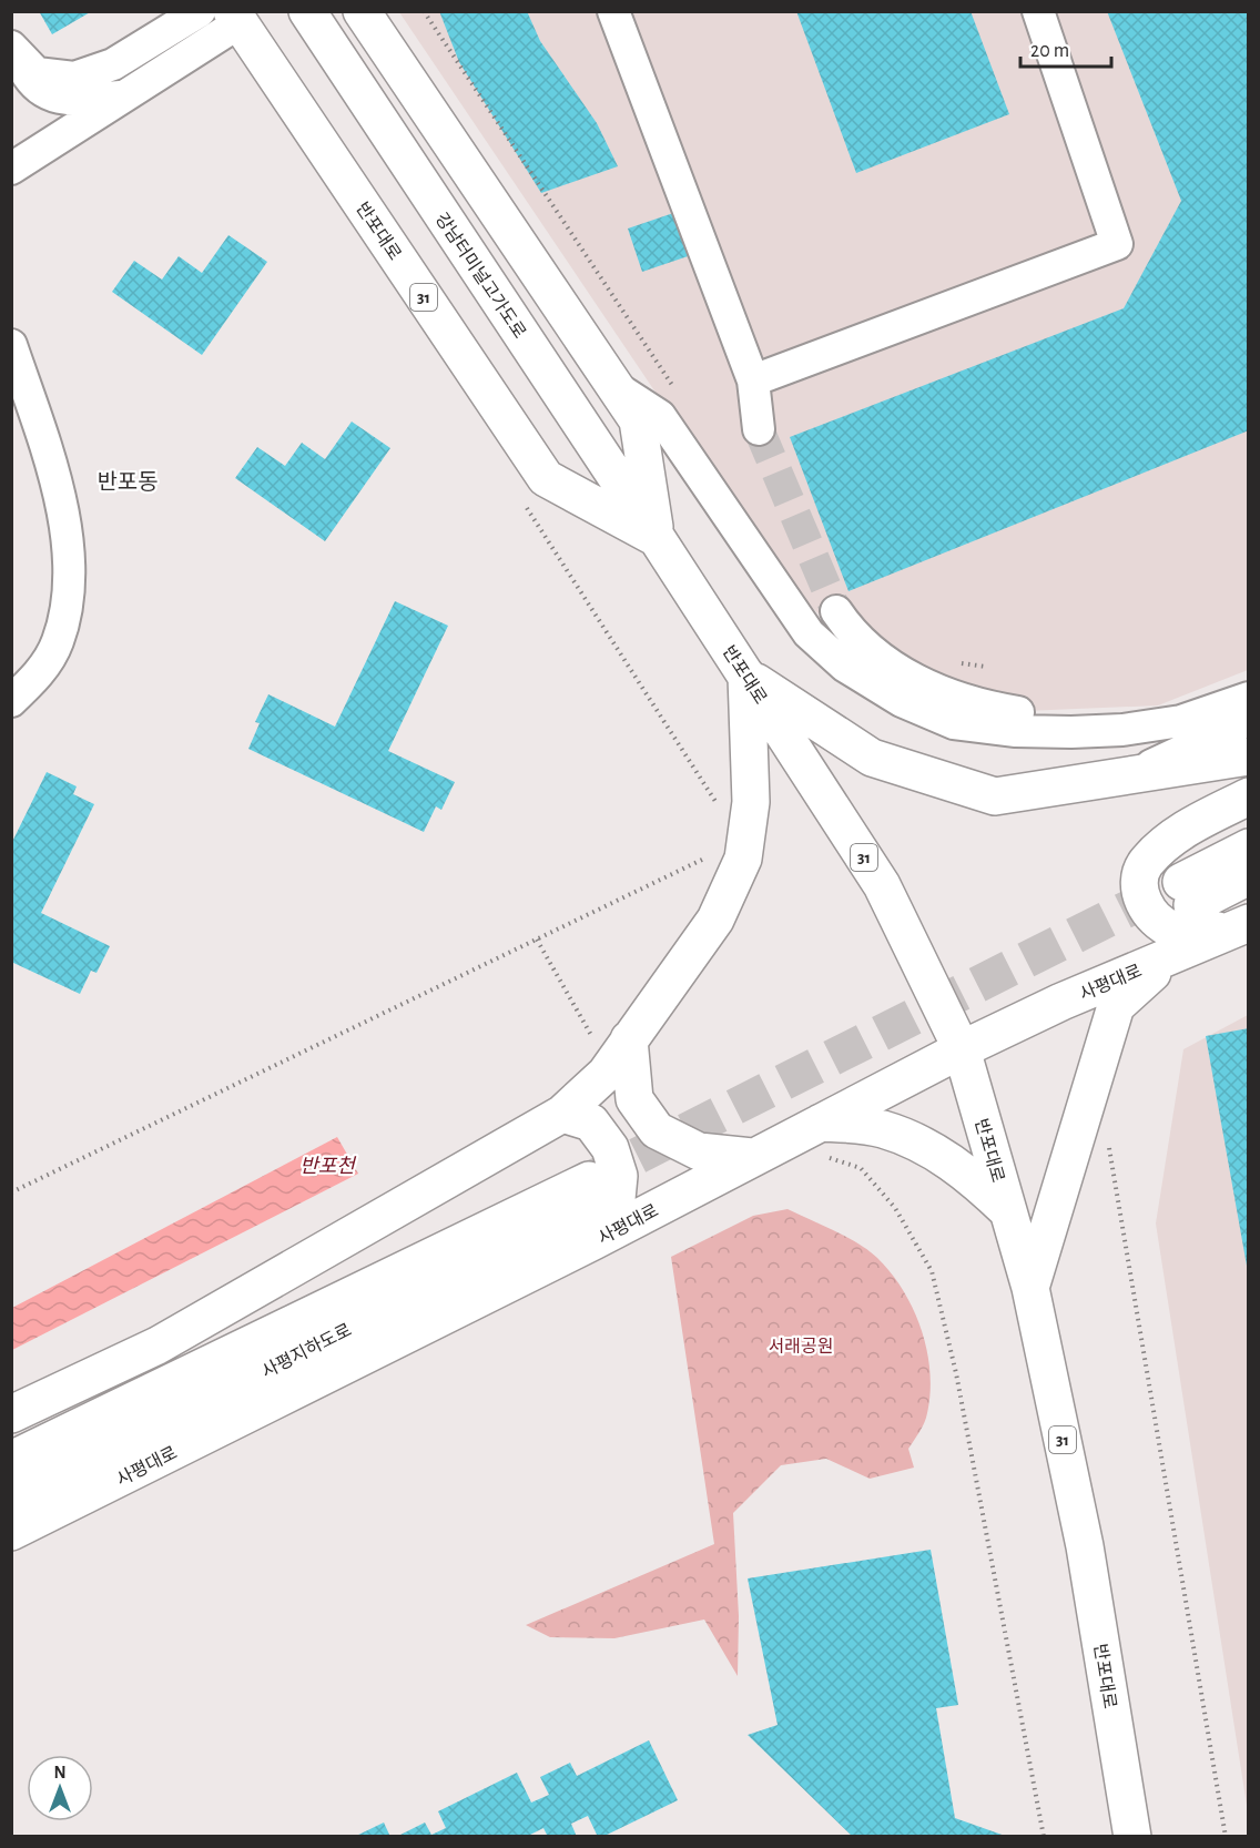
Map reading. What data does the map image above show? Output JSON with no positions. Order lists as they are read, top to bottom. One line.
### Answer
{"streets":{"main road":["반포대로","강남터미널고가도로","31","사평대로","사평지하도로"]},"crossings":[["반포대로","강남터미널고가도로"],["반포대로","사평대로"]],"districts":["반포동"],"water":["반포천"],"parks":["서래공원"],"scale_bar":"20 m","north":"top"}
